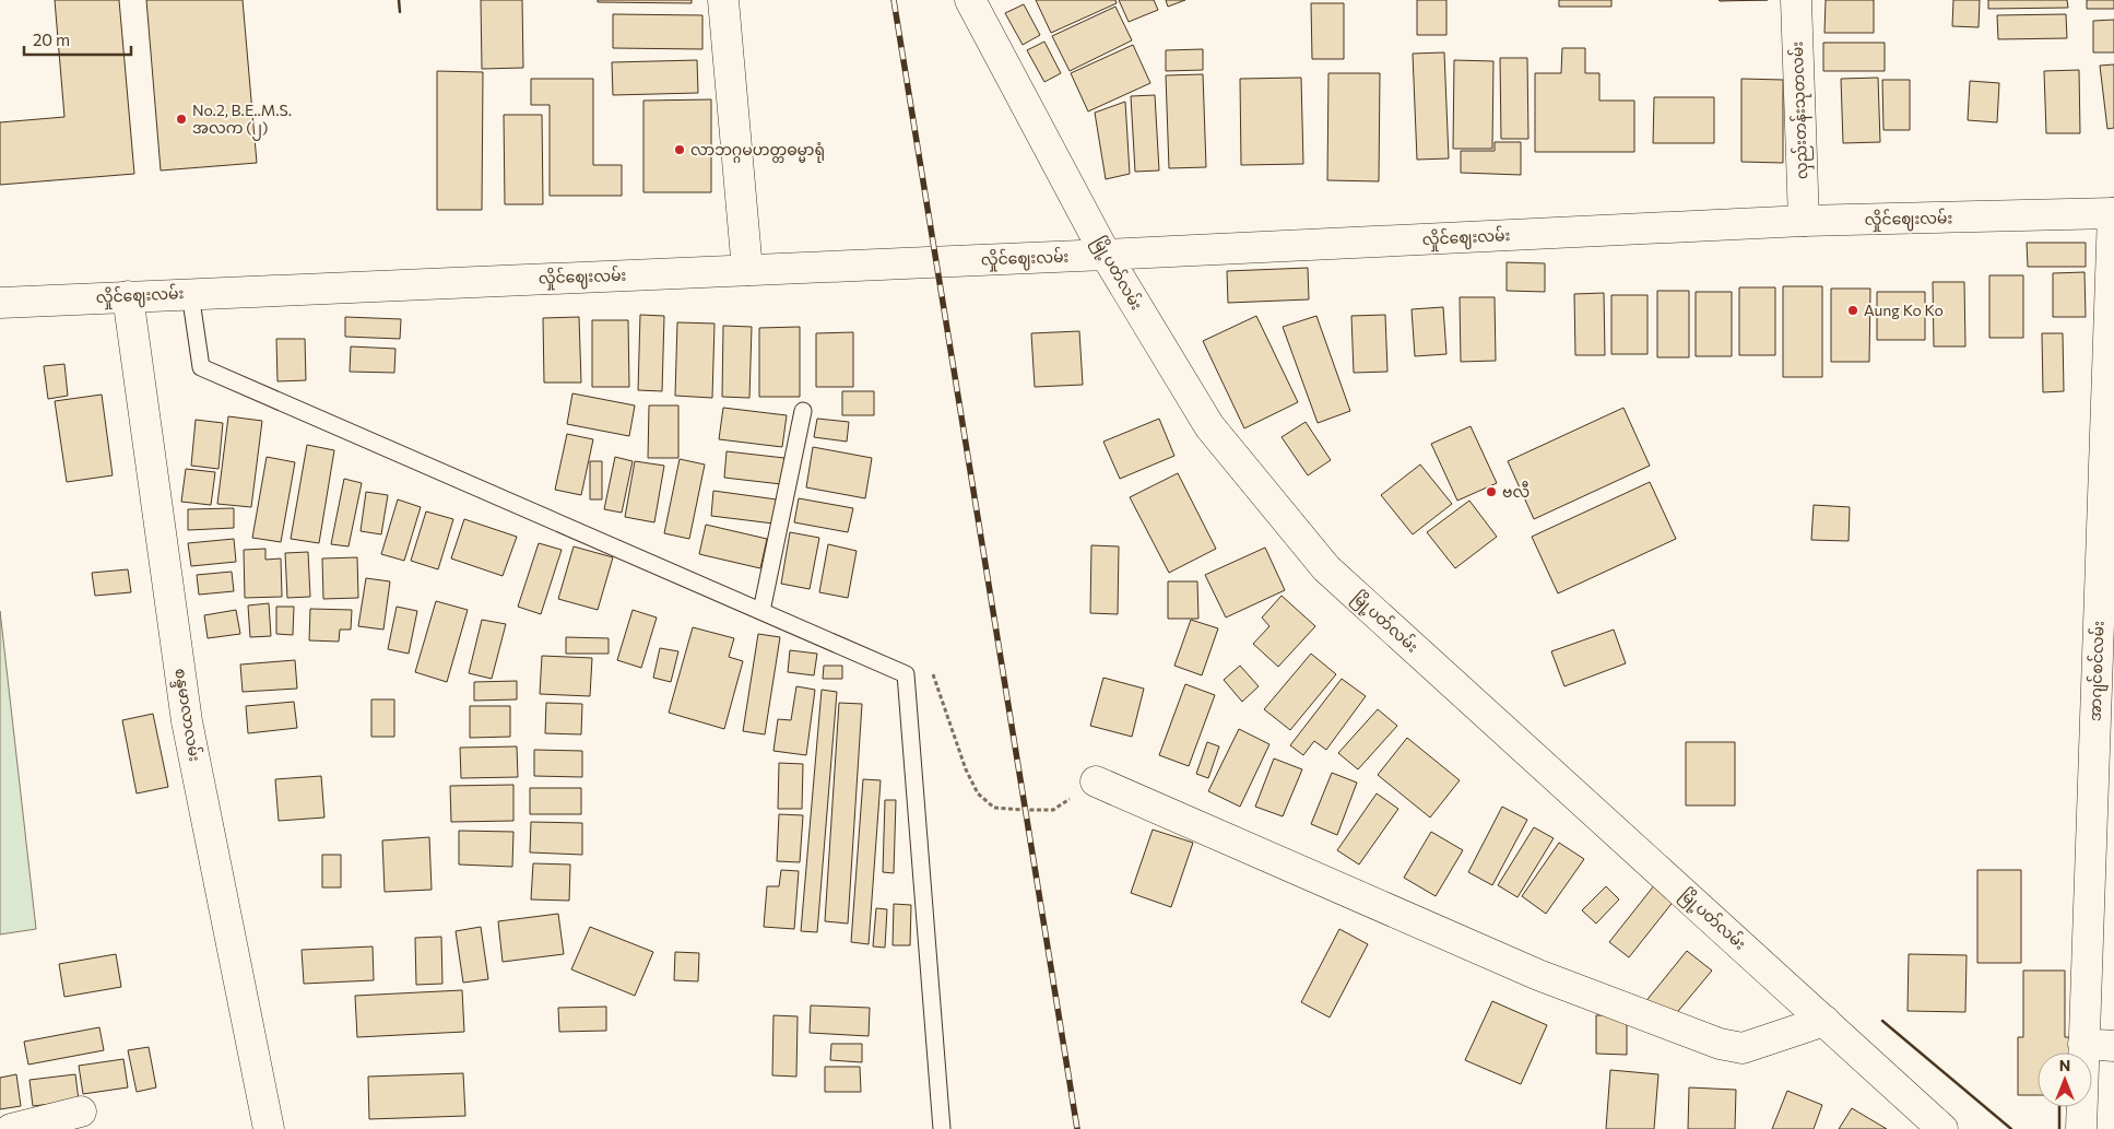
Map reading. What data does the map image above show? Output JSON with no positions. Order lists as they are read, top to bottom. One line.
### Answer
{"streets":{"street":["လှည်းတန်းသုတလမ်း","လှိုင်ဈေးလမ်း","မြို့ပတ်လမ်း","အာဂျင်စင်လမ်း","စန္ဒမာလာလမ်း"]},"crossings":[["လှည်းတန်းသုတလမ်း","လှိုင်ဈေးလမ်း"],["လှိုင်ဈေးလမ်း","မြို့ပတ်လမ်း"],["လှိုင်ဈေးလမ်း","အာဂျင်စင်လမ်း"],["လှိုင်ဈေးလမ်း","စန္ဒမာလာလမ်း"]],"places":["No.2, B.E..M.S. အလက (၂)","လာဘဂ္ဂမဟတ္တဓမ္မာရုံ","Aung Ko Ko","ဗလီ"],"scale_bar":"20 m","north":"top"}
